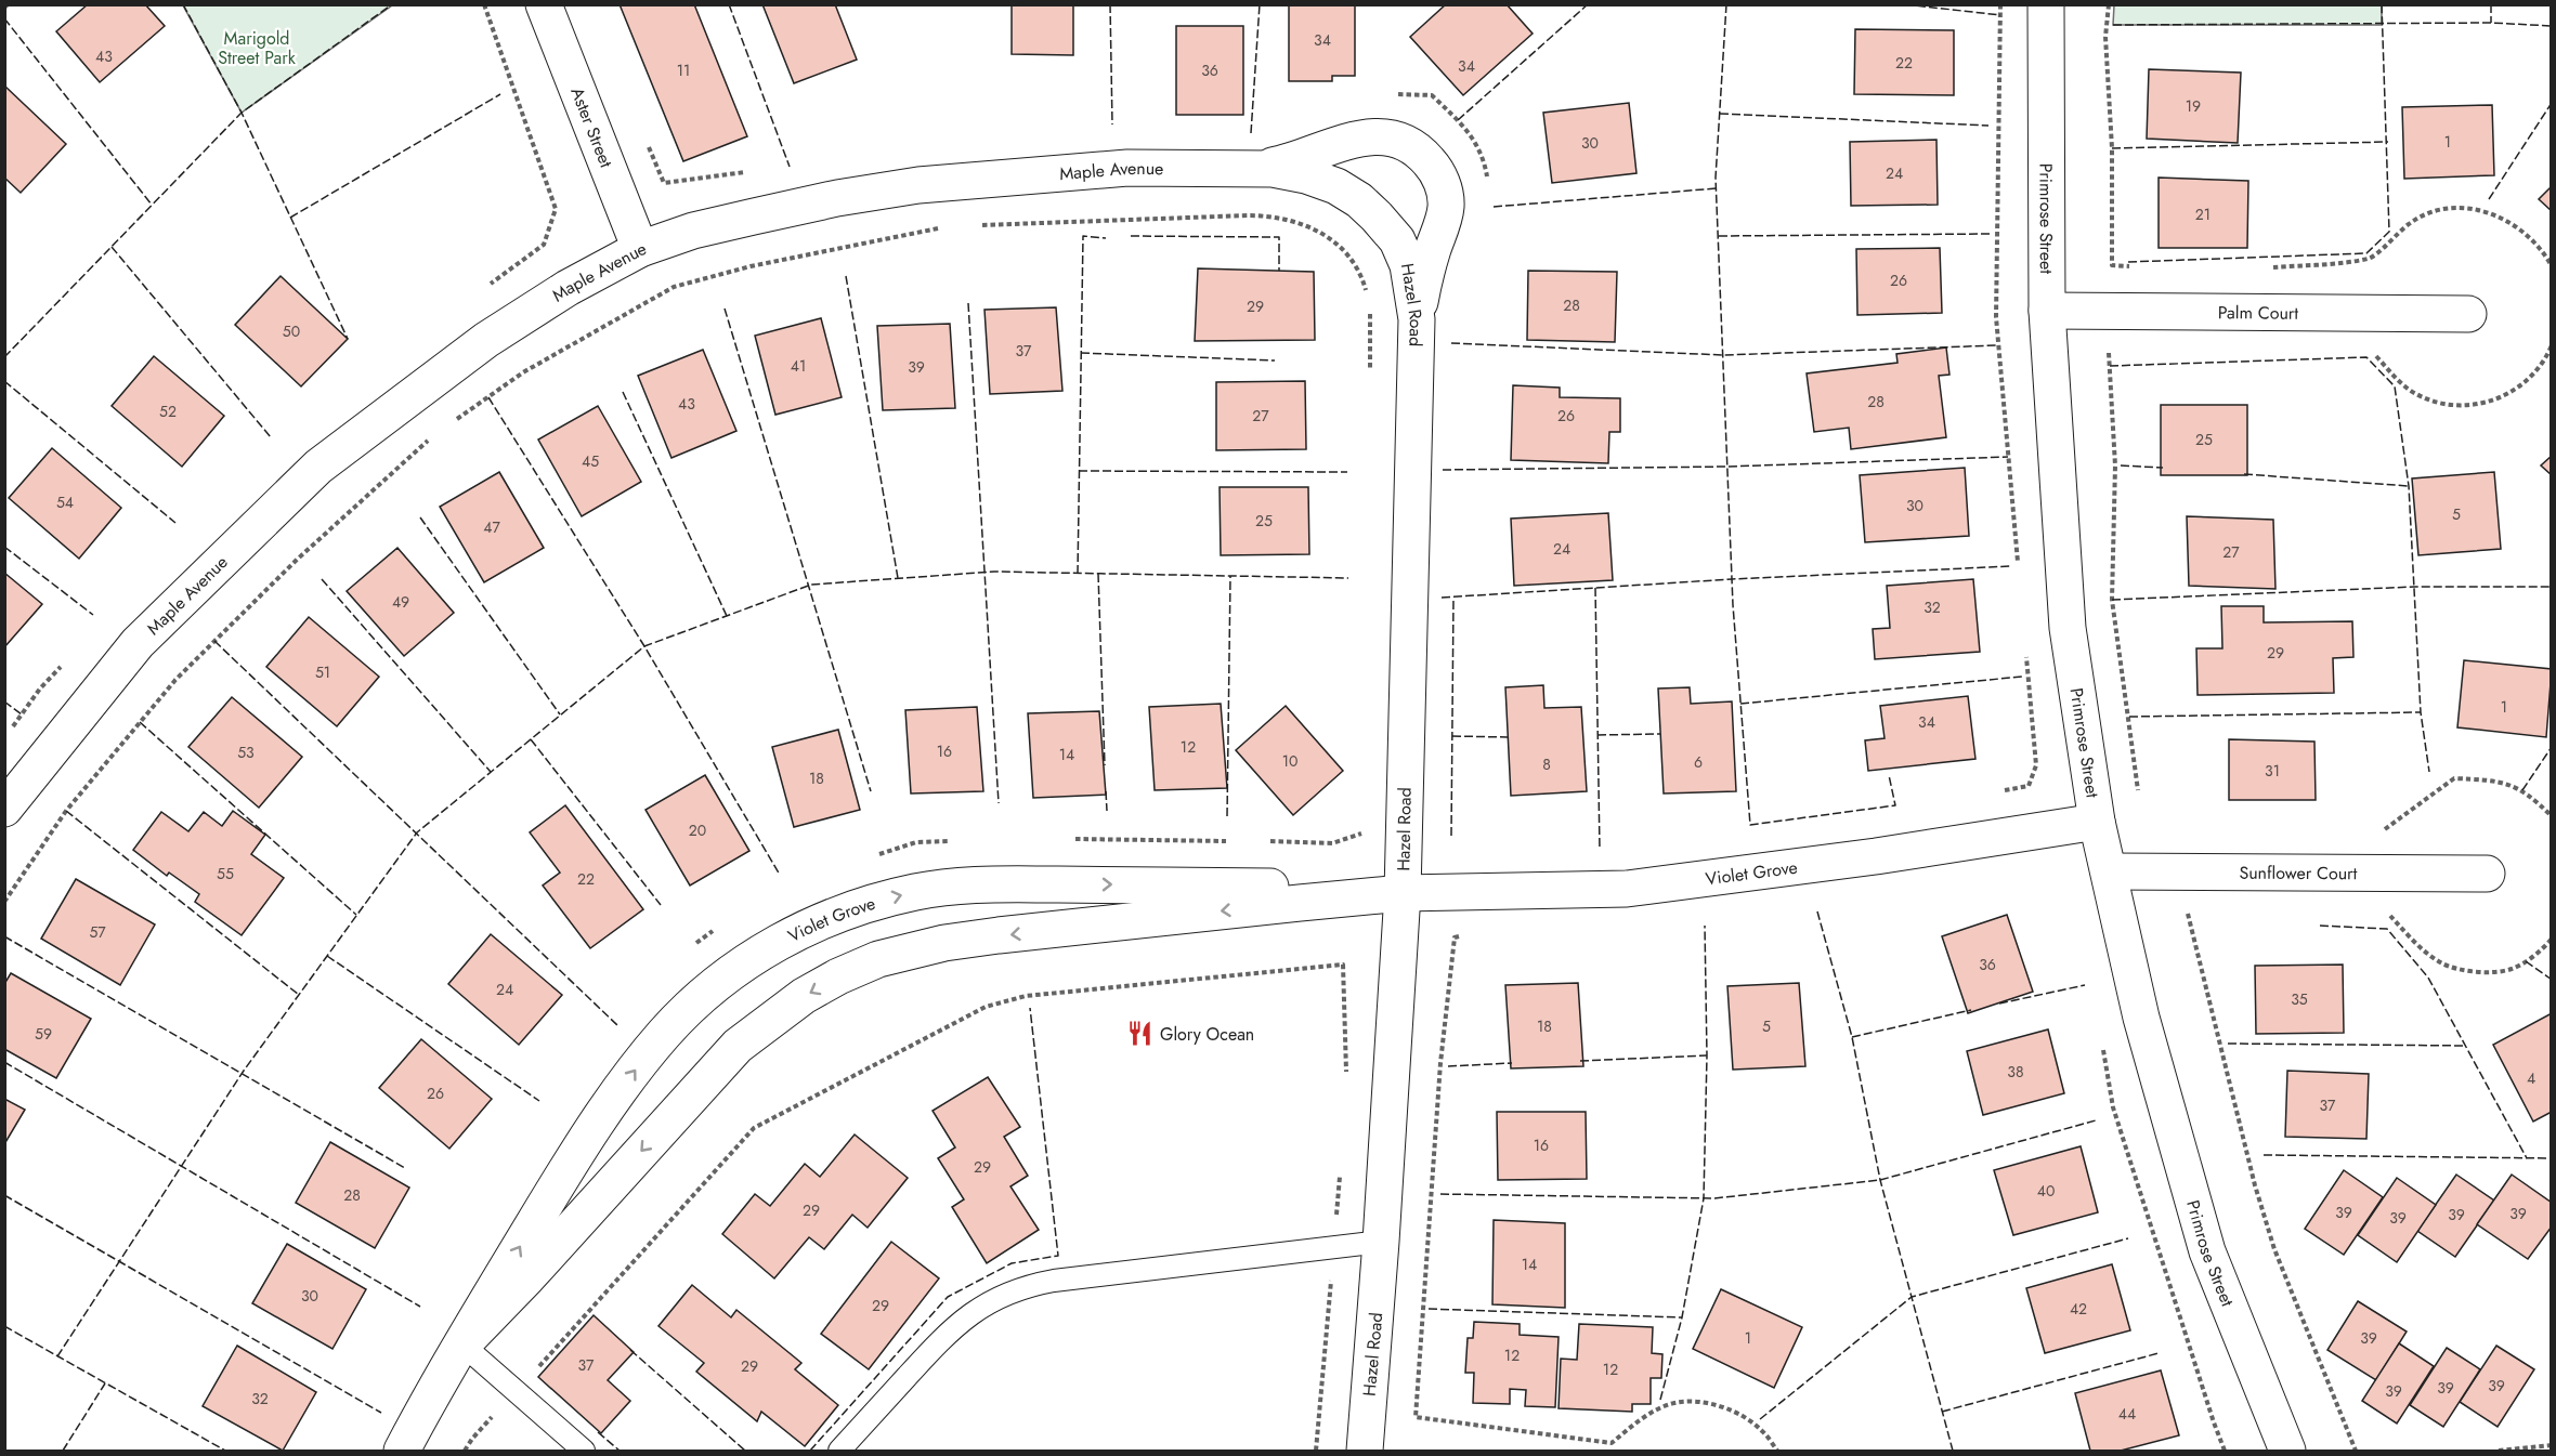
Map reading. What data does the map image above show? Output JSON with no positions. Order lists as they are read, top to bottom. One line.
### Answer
{"streets":{"street":["Aster Street","Maple Avenue","Primrose Street","Hazel Road","Palm Court","Violet Grove","Sunflower Court"]},"crossings":[["Aster Street","Maple Avenue"],["Maple Avenue","Hazel Road"],["Primrose Street","Palm Court"],["Primrose Street","Violet Grove"],["Primrose Street","Sunflower Court"],["Hazel Road","Violet Grove"]],"parks":["Marigold Street Park"],"places":{"restaurant":["Glory Ocean"]},"house_numbers":["34","43","22","34","11","36","19","1","30","24","21","26","28","29","50","37","41","39","28","43","52","27","26","25","45","54","30","5","25","47","24","27","49","32","29","51","1","34","12","16","53","14","10","6","8","31","18","20","55","22","57","36","24","35","18","5","59","38","4","26","37","16","29","40","28","29","39","39","39","39","14","30","29","42","1","39","12","37","29","12","39","39","39","32","44"]}
